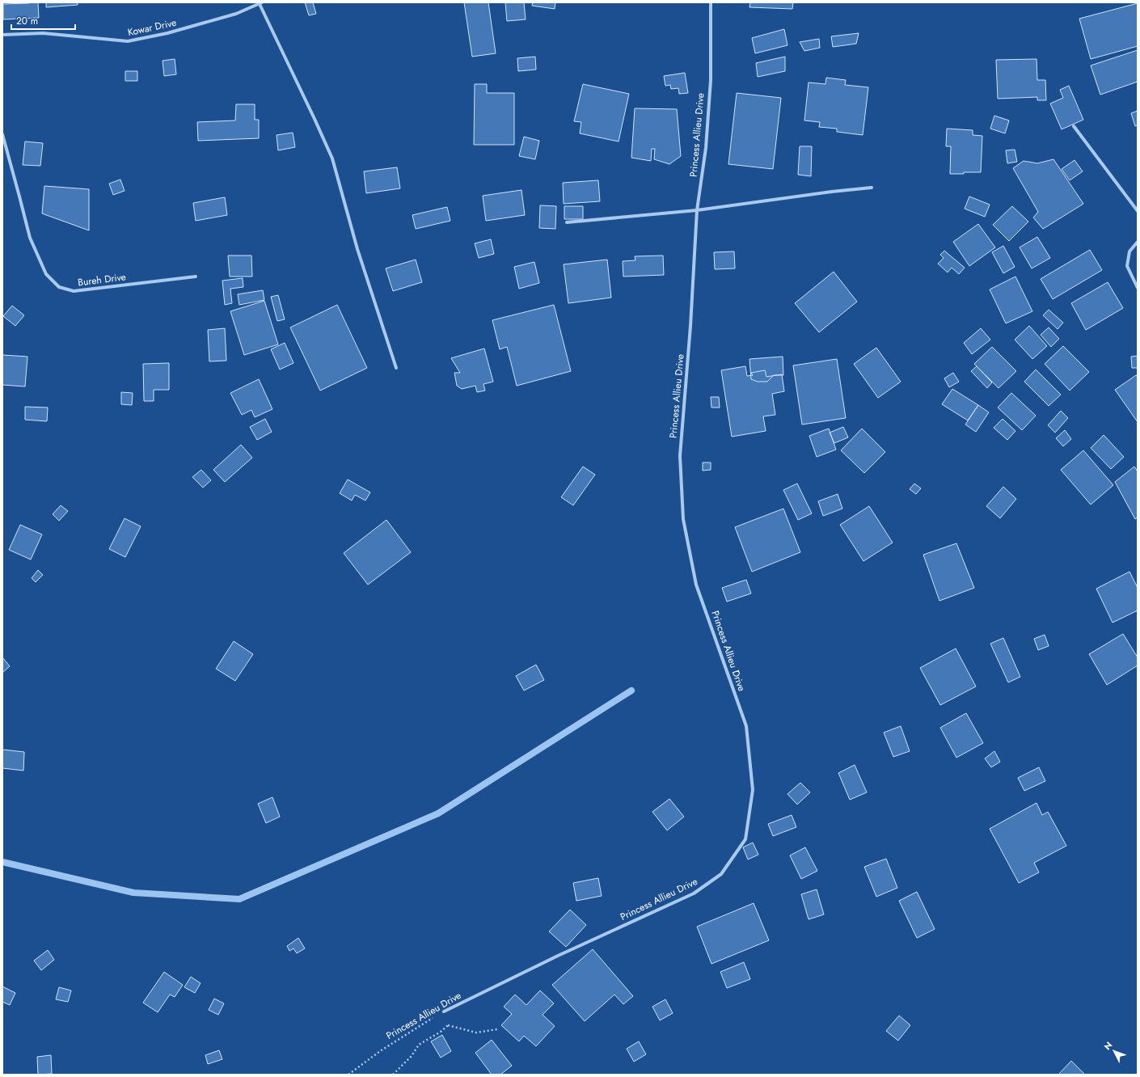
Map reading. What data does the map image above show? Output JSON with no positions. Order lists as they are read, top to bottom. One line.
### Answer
{"streets":{"street":["Kowar Drive","Princess Allieu Drive","Bureh Drive"]},"scale_bar":"20 m","north":"top left"}
